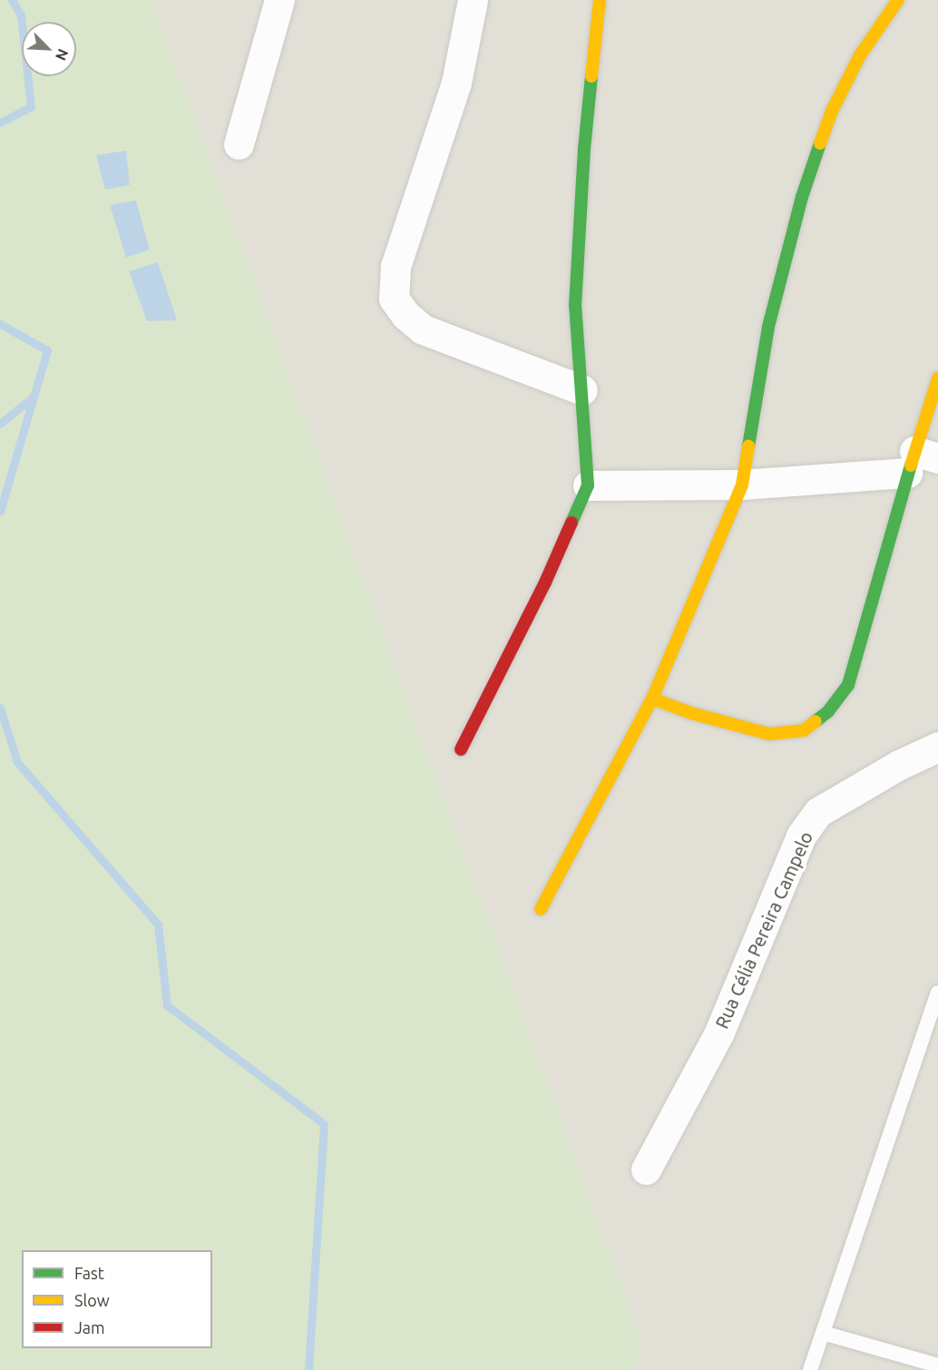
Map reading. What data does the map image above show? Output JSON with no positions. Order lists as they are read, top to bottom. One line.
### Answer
{"streets":{"street":["Rua Célia Pereira Campelo"]},"legend":["Fast","Slow","Jam"],"north":"bottom right"}
